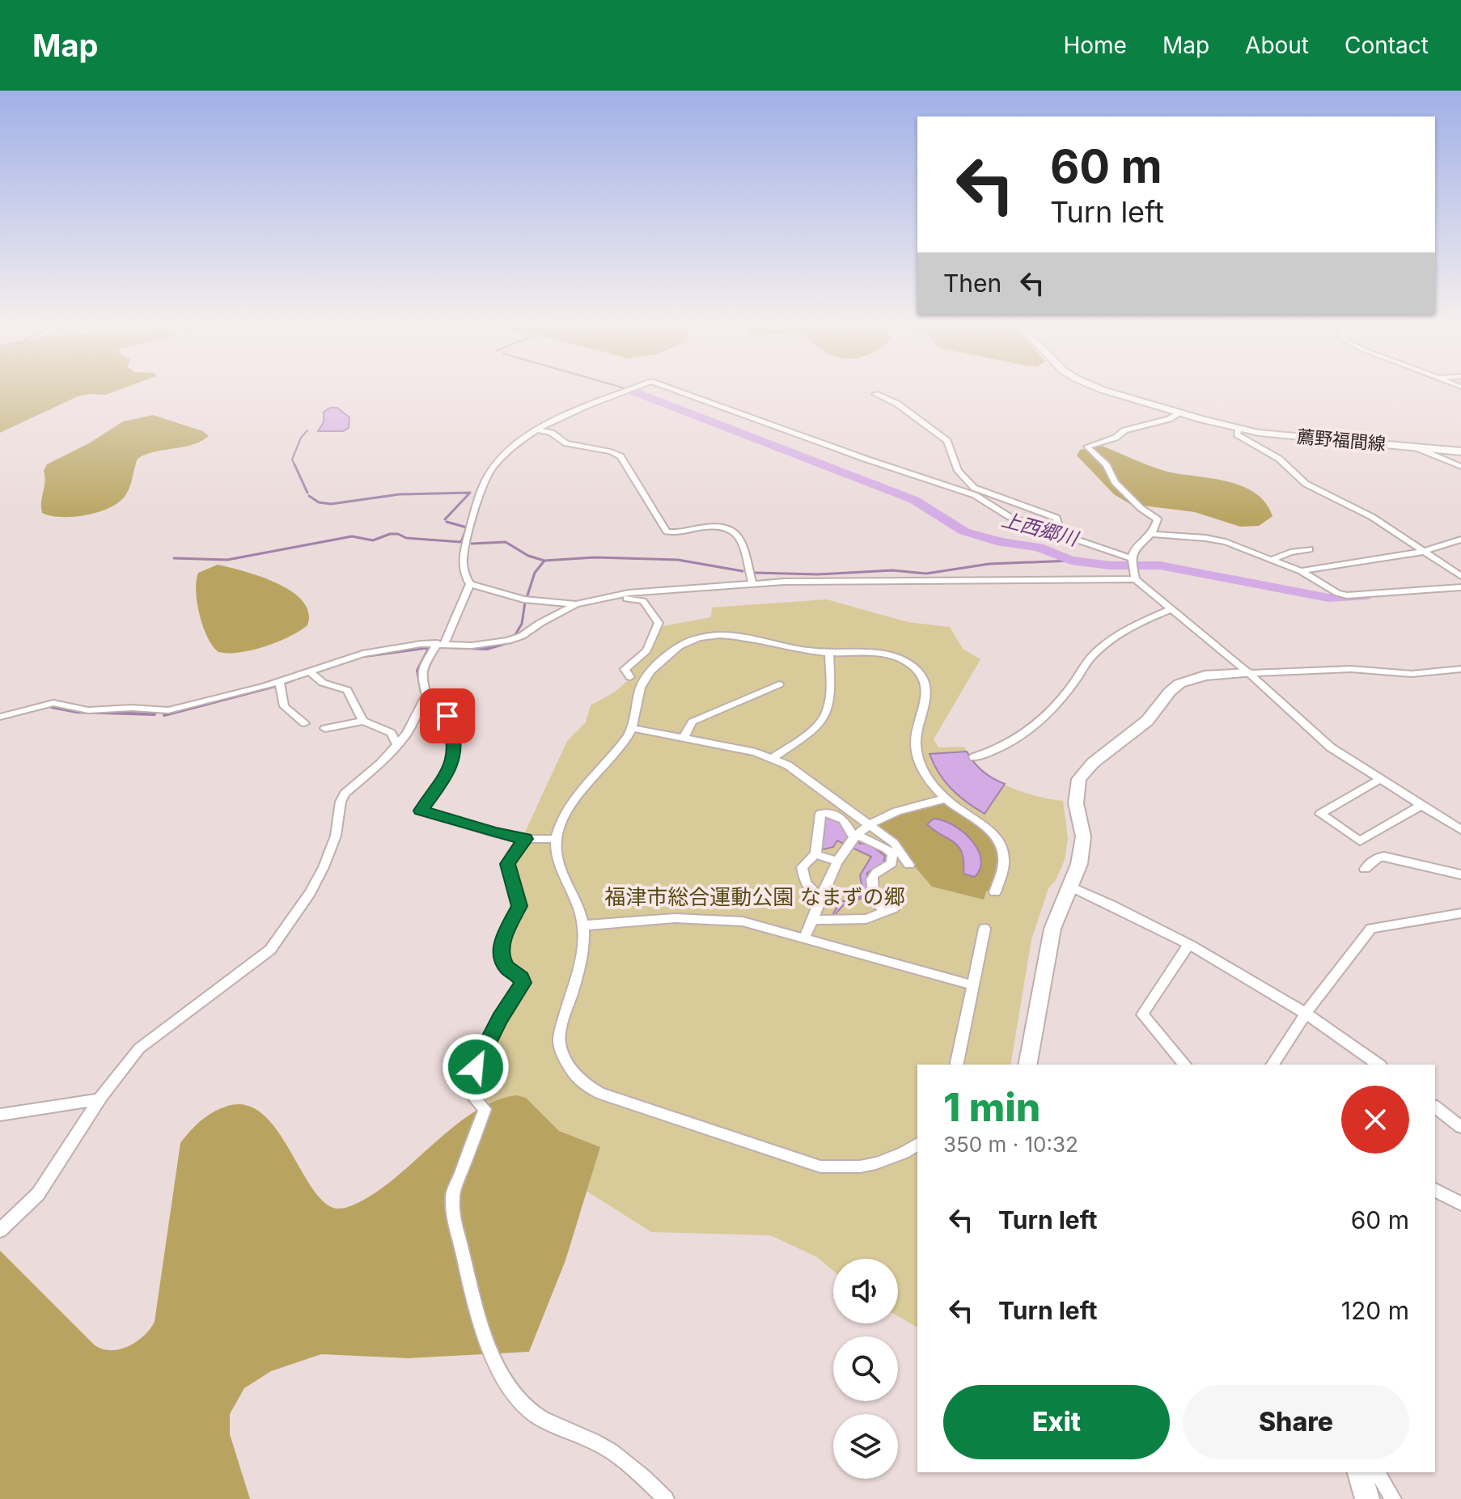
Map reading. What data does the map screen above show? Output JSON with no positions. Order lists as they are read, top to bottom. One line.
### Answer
{"streets":{"main road":["薦野福間線"]},"water":["上西郷川"],"parks":["福津市総合運動公園 なまずの郷"],"page":{"header":"Map","nav":["Home","Map","About","Contact"],"turn":["60 m","Turn left"],"then":"Then","heading":["1 min","350 m · 10:32"],"list":[{"name":"Turn left","value":"60 m"},{"name":"Turn left","value":"120 m"}],"buttons":["Exit","Share"]}}
